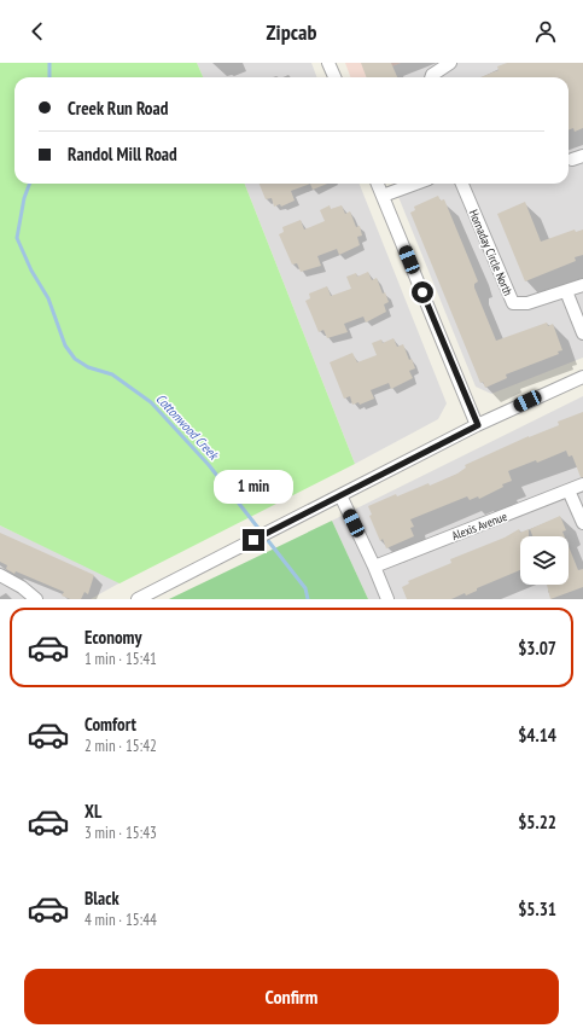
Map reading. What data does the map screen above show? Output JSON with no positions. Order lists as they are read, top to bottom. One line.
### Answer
{"streets":{"street":["Hornaday Circle North","Alexis Avenue"]},"water":["Cottonwood Creek"],"page":{"header":"Zipcab","banner":["Creek Run Road","Randol Mill Road"],"bubble":"1 min","list":[{"name":"Economy","note":"1 min · 15:41","value":"$3.07"},{"name":"Comfort","note":"2 min · 15:42","value":"$4.14"},{"name":"XL","note":"3 min · 15:43","value":"$5.22"},{"name":"Black","note":"4 min · 15:44","value":"$5.31"}],"buttons":"Confirm"}}
